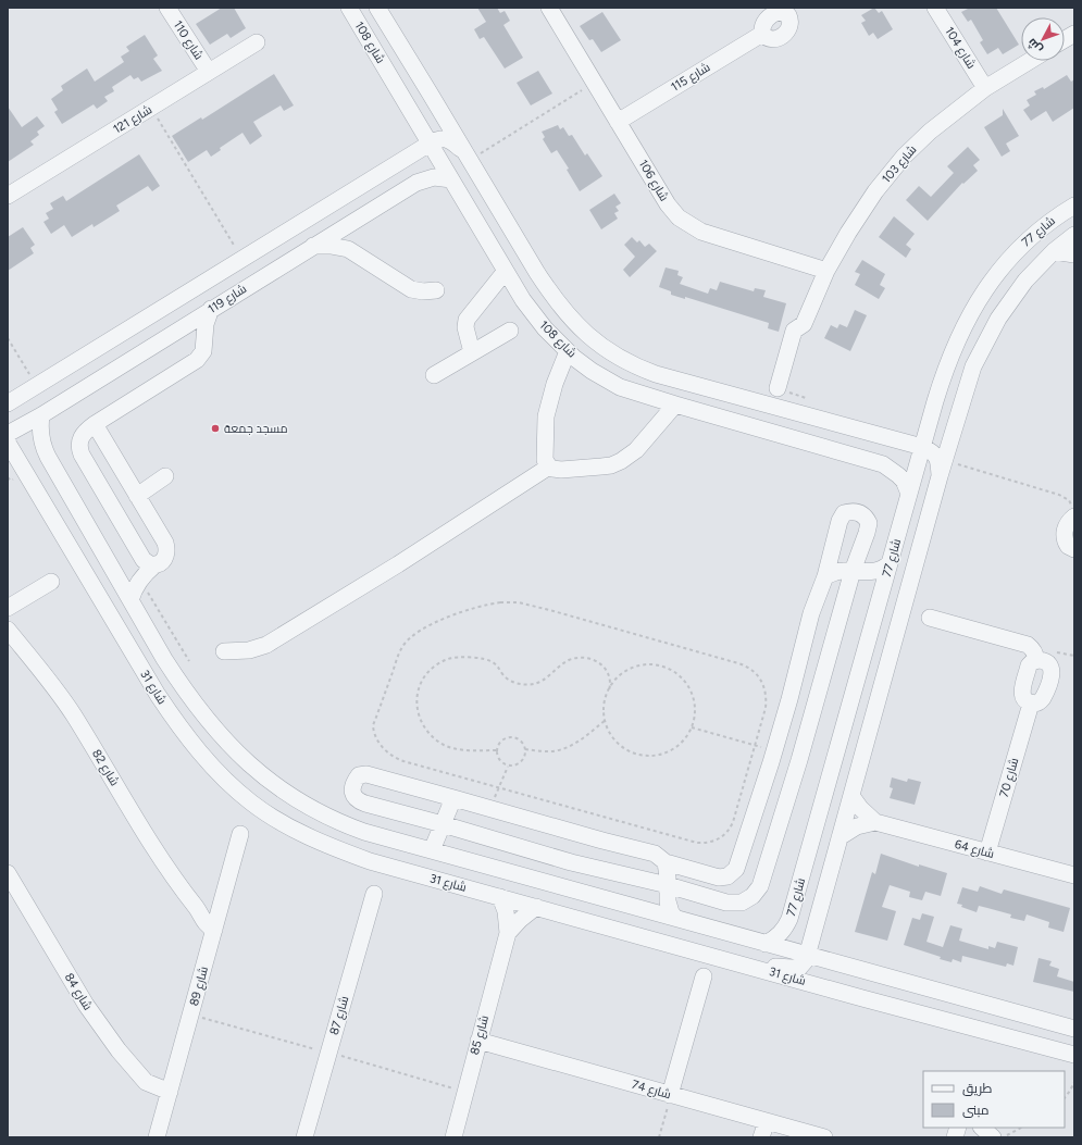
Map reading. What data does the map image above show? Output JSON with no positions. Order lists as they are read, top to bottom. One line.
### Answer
{"streets":{"street":["شارع 110","شارع 108","شارع 104","شارع 115","شارع 121","شارع 103","شارع 106","شارع 77","شارع 119","شارع 31","شارع 82","شارع 70","شارع 64","شارع 89","شارع 84","شارع 87","شارع 85","شارع 74"]},"crossings":[["شارع 110","شارع 121"],["شارع 108","شارع 77"],["شارع 108","شارع 119"],["شارع 104","شارع 103"],["شارع 115","شارع 106"],["شارع 103","شارع 106"],["شارع 77","شارع 31"],["شارع 77","شارع 64"],["شارع 119","شارع 31"],["شارع 31","شارع 85"],["شارع 82","شارع 89"],["شارع 70","شارع 64"],["شارع 89","شارع 84"],["شارع 85","شارع 74"]],"places":["مسجد جمعة"],"legend":["طريق","مبنى"],"north":"bottom left"}
